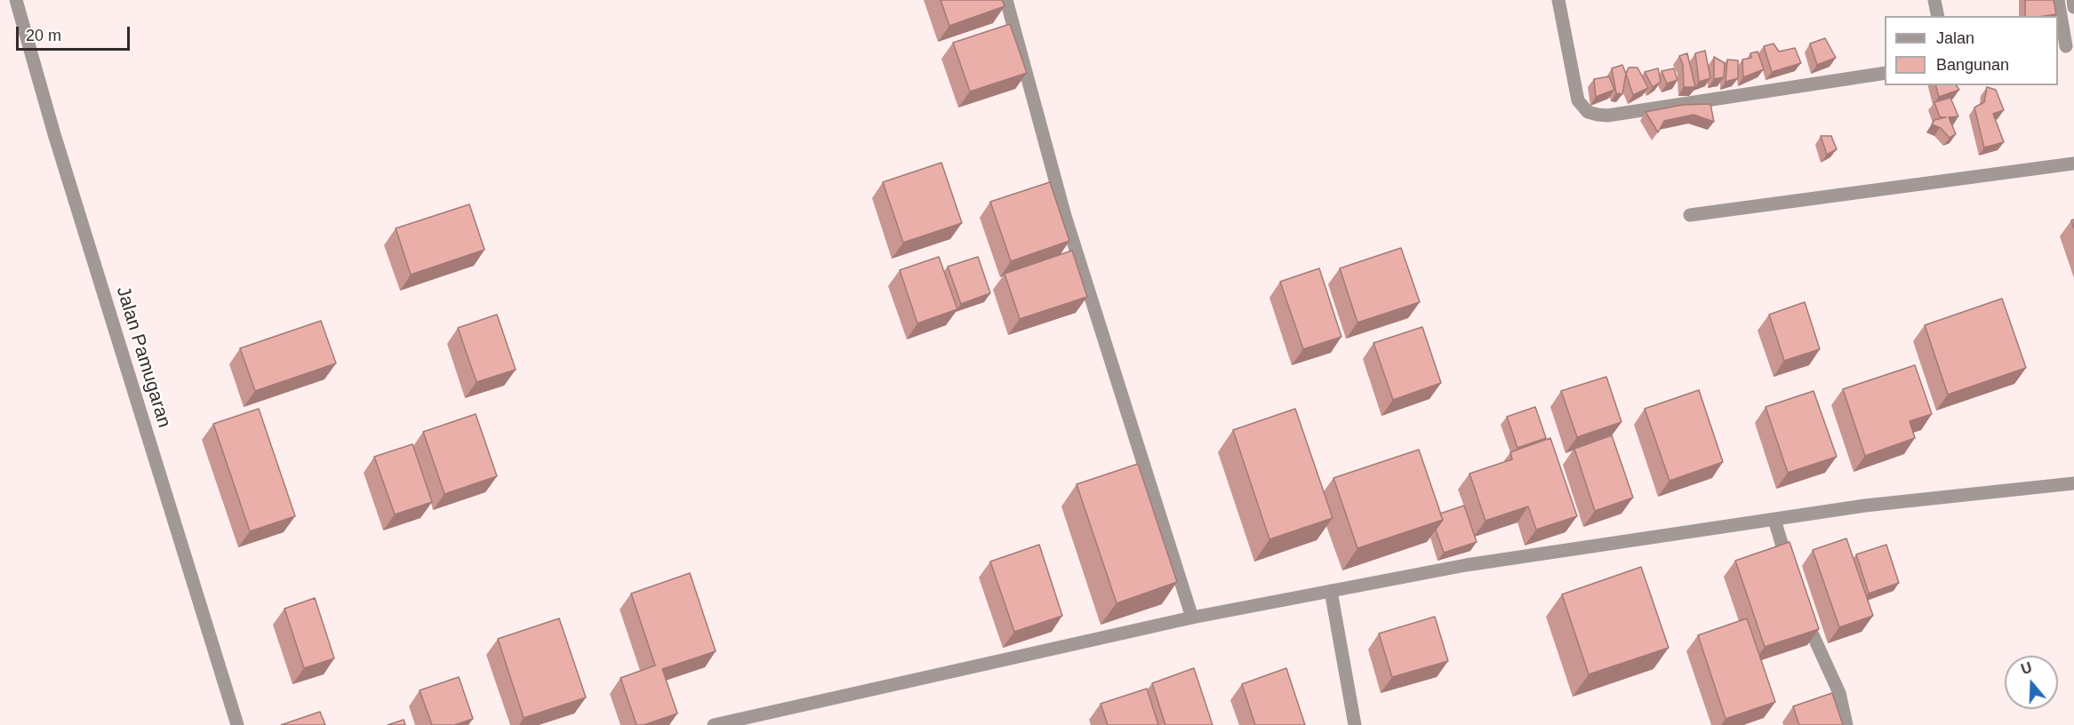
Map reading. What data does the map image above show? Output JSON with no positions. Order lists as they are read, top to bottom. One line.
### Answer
{"streets":{"street":["Jalan Pamugaran"]},"legend":["Jalan","Bangunan"],"scale_bar":"20 m","north":"top"}
